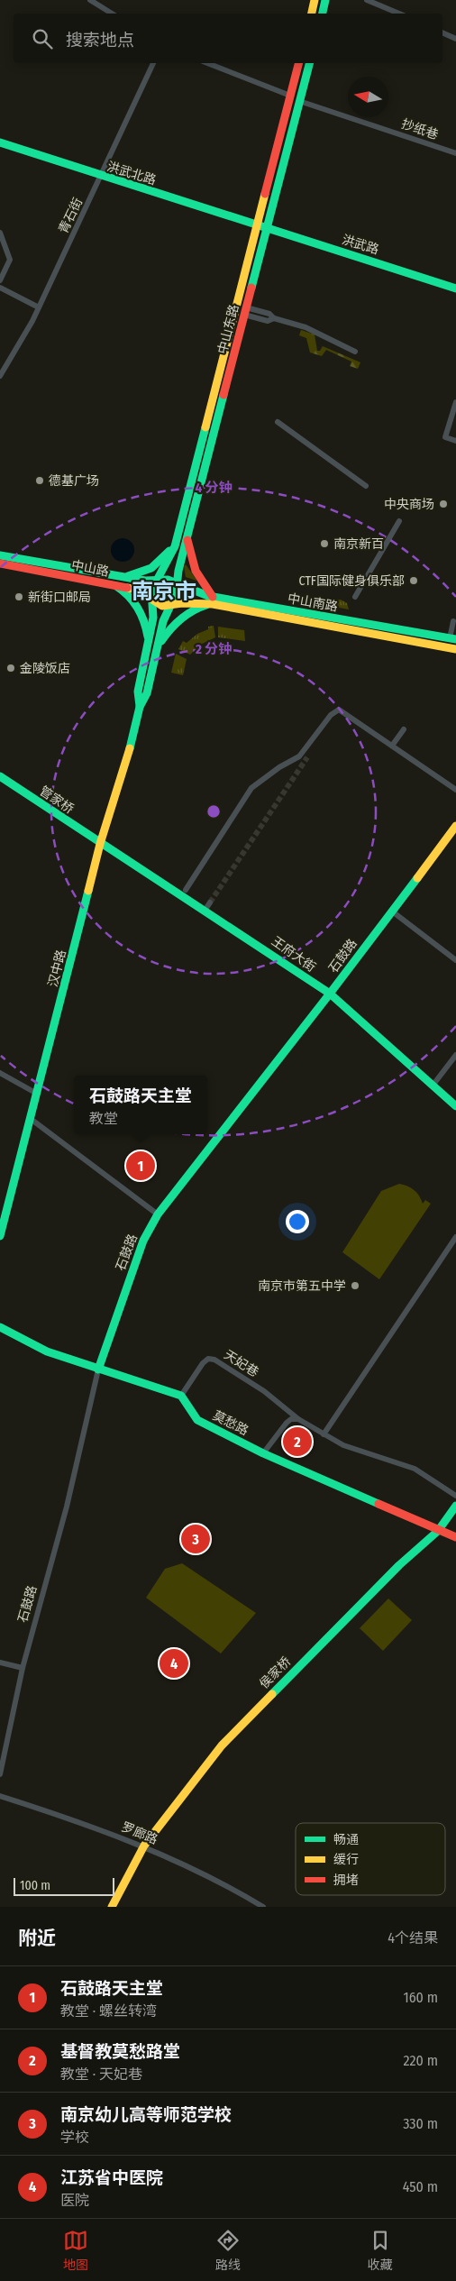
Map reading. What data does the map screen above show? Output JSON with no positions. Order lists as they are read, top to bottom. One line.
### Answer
{"streets":{"main road":["洪武北路","洪武路","中山东路","中山路","中山南路","管家桥","王府大街","石鼓路","汉中路","莫愁路","侯家桥"],"street":["抄纸巷","青石街","天妃巷","罗廊路"]},"crossings":[["抄纸巷","中山东路"],["洪武北路","青石街"],["洪武北路","洪武路"],["洪武北路","中山东路"],["洪武路","中山东路"],["中山东路","中山路"],["中山东路","中山南路"],["中山东路","汉中路"],["中山路","中山南路"],["中山路","汉中路"],["中山南路","汉中路"],["管家桥","王府大街"],["管家桥","汉中路"],["王府大街","石鼓路"],["王府大街","汉中路"],["天妃巷","莫愁路"],["莫愁路","侯家桥"],["侯家桥","罗廊路"]],"districts":["南京市"],"places":["德基广场","中央商场","南京新百","CTF国际健身俱乐部","新街口邮局","金陵饭店","南京市第五中学"],"legend":["畅通","缓行","拥堵"],"scale_bar":"100 m","north":"left","page":{"search":"搜索地点","popup":["石鼓路天主堂","教堂"],"pins":["1","2","3","4"],"scale":"100 m","heading":["附近","4个结果"],"list":[{"mark":"1","name":"石鼓路天主堂","note":"教堂 · 螺丝转湾","value":"160 m"},{"mark":"2","name":"基督教莫愁路堂","note":"教堂 · 天妃巷","value":"220 m"},{"mark":"3","name":"南京幼儿高等师范学校","note":"学校","value":"330 m"},{"mark":"4","name":"江苏省中医院","note":"医院","value":"450 m"}],"nav":["地图","路线","收藏"]},"rings":["4 分钟","2 分钟"]}
